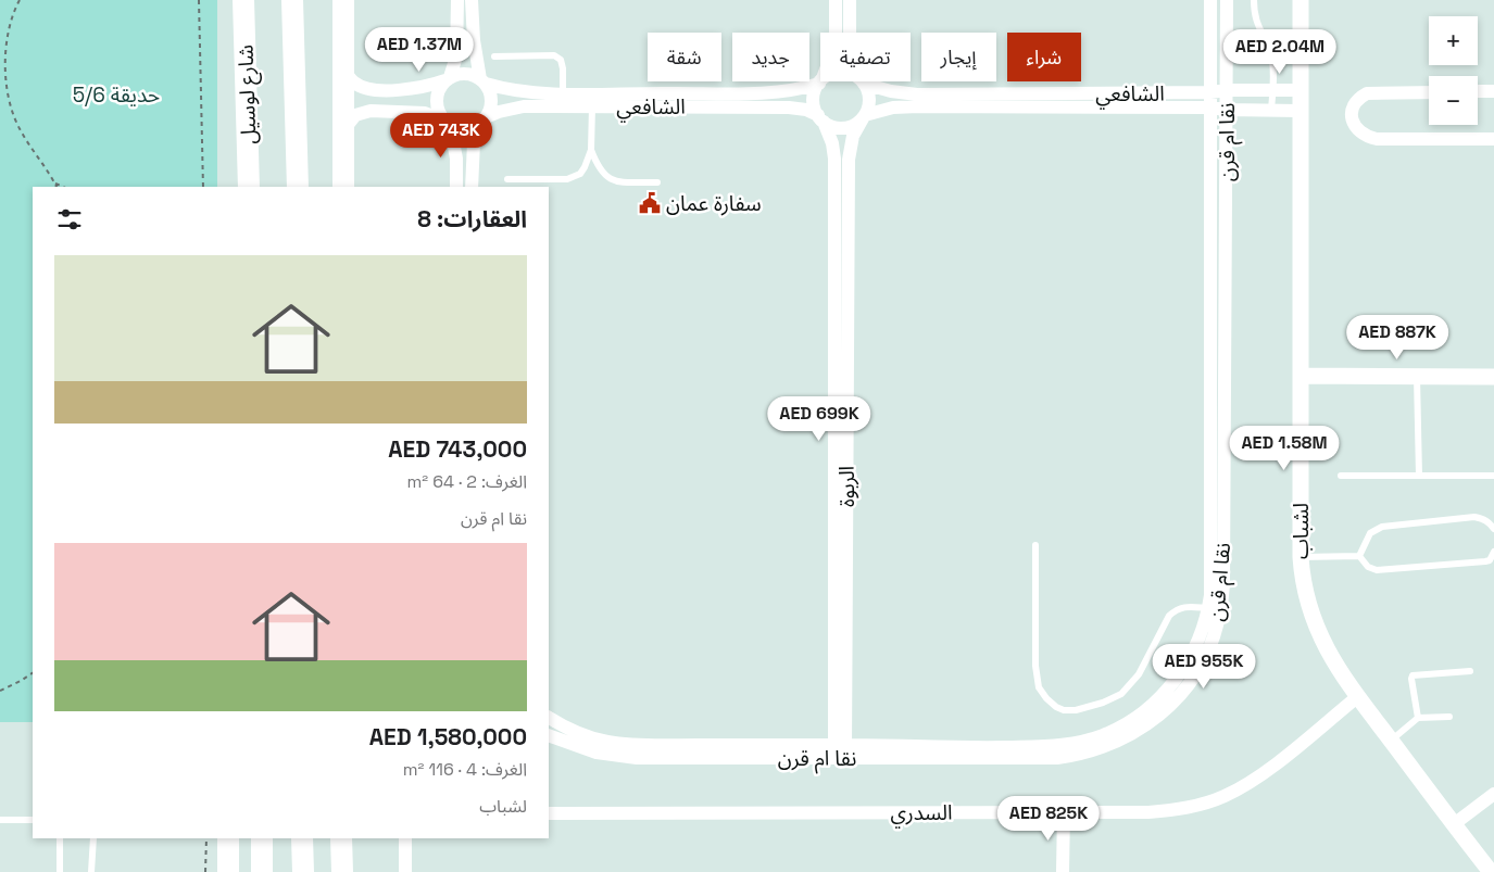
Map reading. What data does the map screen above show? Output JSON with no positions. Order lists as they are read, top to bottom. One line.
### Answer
{"streets":{"highway":["شارع لوسيل"],"street":["الشافعي","نقا ام قرن","الربوة","لشباب","السدري"]},"crossings":[["الشافعي","نقا ام قرن"],["الشافعي","الربوة"],["الشافعي","لشباب"],["نقا ام قرن","الربوة"],["لشباب","السدري"]],"parks":["حديقة 5/6"],"places":{"public building":["سفارة عمان"]},"page":{"map_buttons":["+","−"],"price":["AED 1.37M","AED 2.04M","AED 743K","AED 887K","AED 699K","AED 1.58M","AED 955K","AED 825K"],"chip":["شراء","إيجار","تصفية","جديد","شقة"],"heading":"العقارات: 8","list":[{"name":"AED 743,000","note":"الغرف: 2 · 64 m² · نقا ام قرن"},{"name":"AED 1,580,000","note":"الغرف: 4 · 116 m² · لشباب"}]}}
